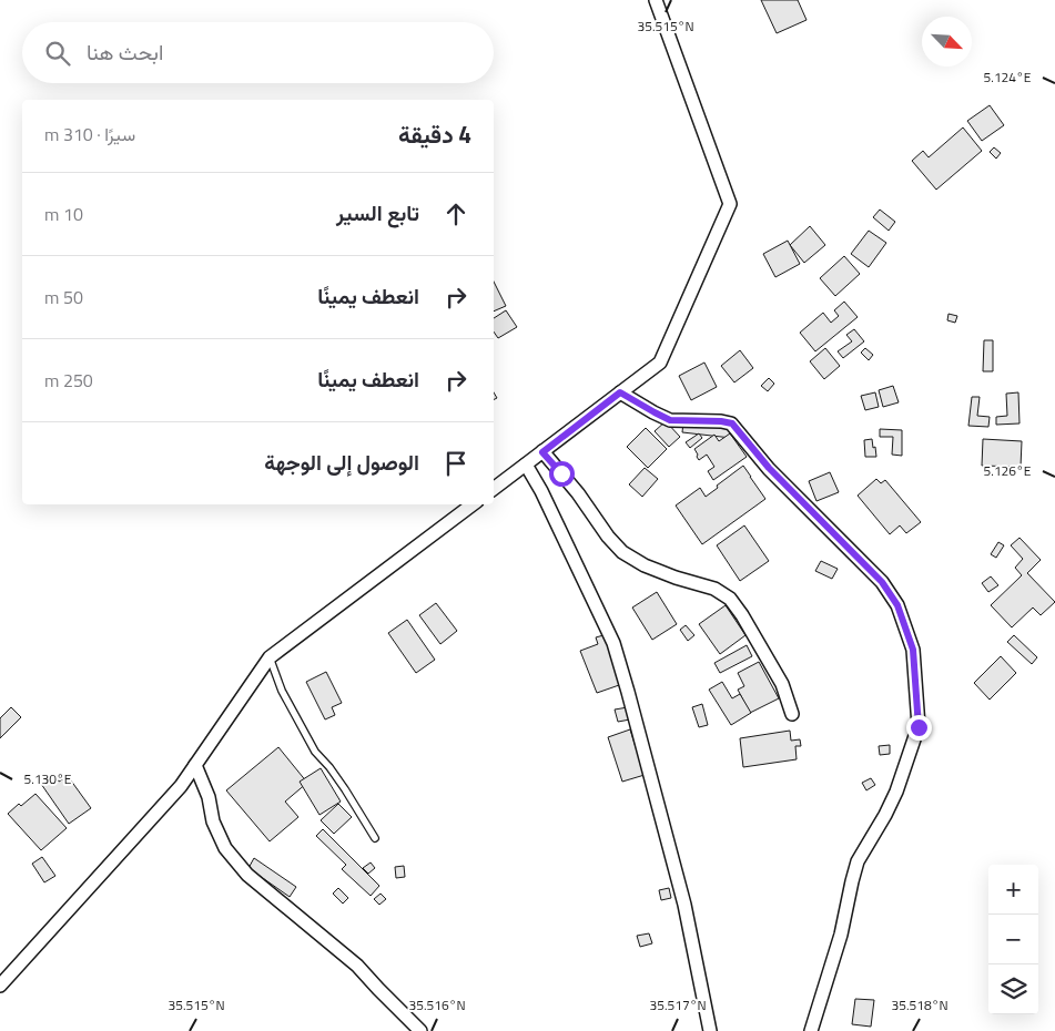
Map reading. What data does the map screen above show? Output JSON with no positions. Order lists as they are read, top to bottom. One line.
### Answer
{"north":"bottom right","page":{"search":"ابحث هنا","heading":["4 دقيقة","سيرًا · 310 m"],"list":[["تابع السير","10 m"],["انعطف يمينًا","50 m"],["انعطف يمينًا","250 m"],"الوصول إلى الوجهة"],"map_buttons":["+","−"]},"coordinates":["35.515°N","5.124°E","5.126°E","5.130°E","35.518°N","35.516°N","35.517°N"]}
